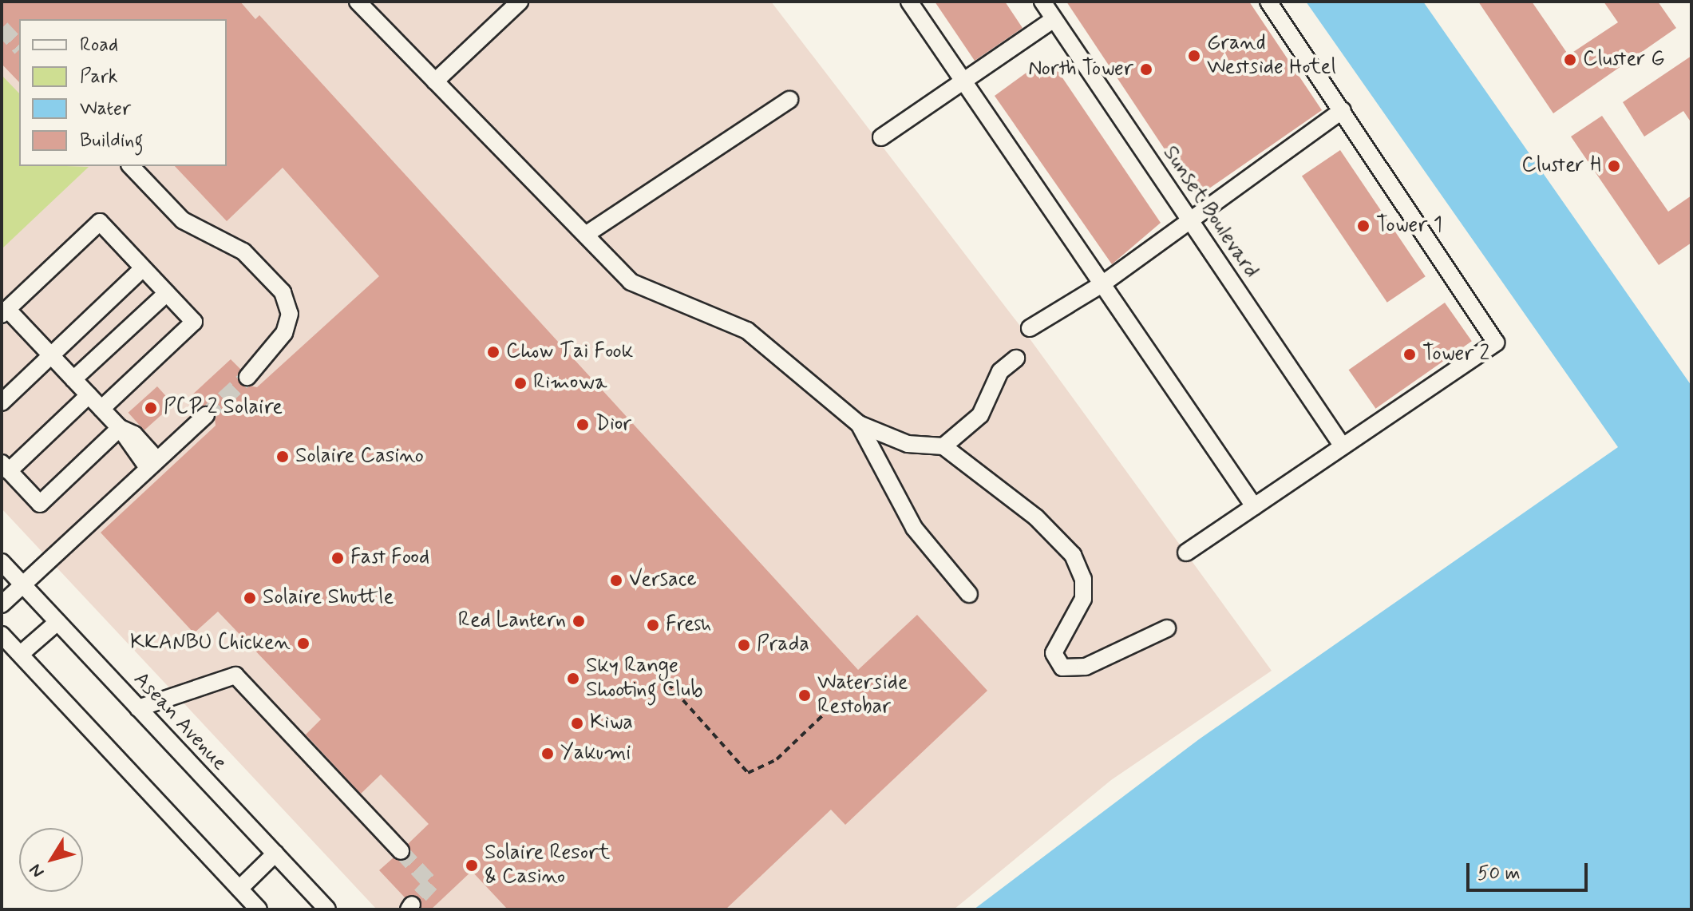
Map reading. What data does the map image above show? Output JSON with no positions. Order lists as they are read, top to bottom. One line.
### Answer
{"streets":{"street":["Sunset Boulevard","Asean Avenue"]},"places":["Grand Westside Hotel","Cluster G","North Tower","Cluster H","Tower 1","Chow Tai Fook","Tower 2","Rimowa","PCP 2 Solaire","Dior","Solaire Casino","Fast Food","Versace","Solaire Shuttle","Red Lantern","Fresh","KKANBU Chicken","Prada","Sky Range Shooting Club","Waterside Restobar","Kiwa","Yakumi","Solaire Resort & Casino"],"legend":["Road","Park","Water","Building"],"scale_bar":"50 m","north":"bottom left"}
